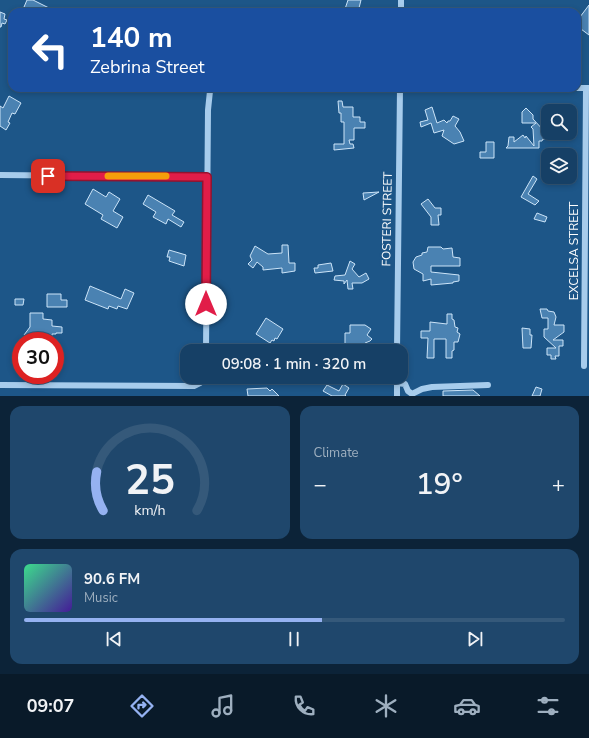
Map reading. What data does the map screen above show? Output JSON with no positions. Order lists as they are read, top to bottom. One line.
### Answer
{"streets":{"street":["FOSTERI STREET","EXCELSA STREET"]},"page":{"turn":["140 m","Zebrina Street"],"limit":"30","trip":"09:08 · 1 min · 320 m","tile":"Climate","heat":["−","19°","+"],"song":["90.6 FM","Music"],"tabs":"09:07","gauge":["25","km/h"]}}
